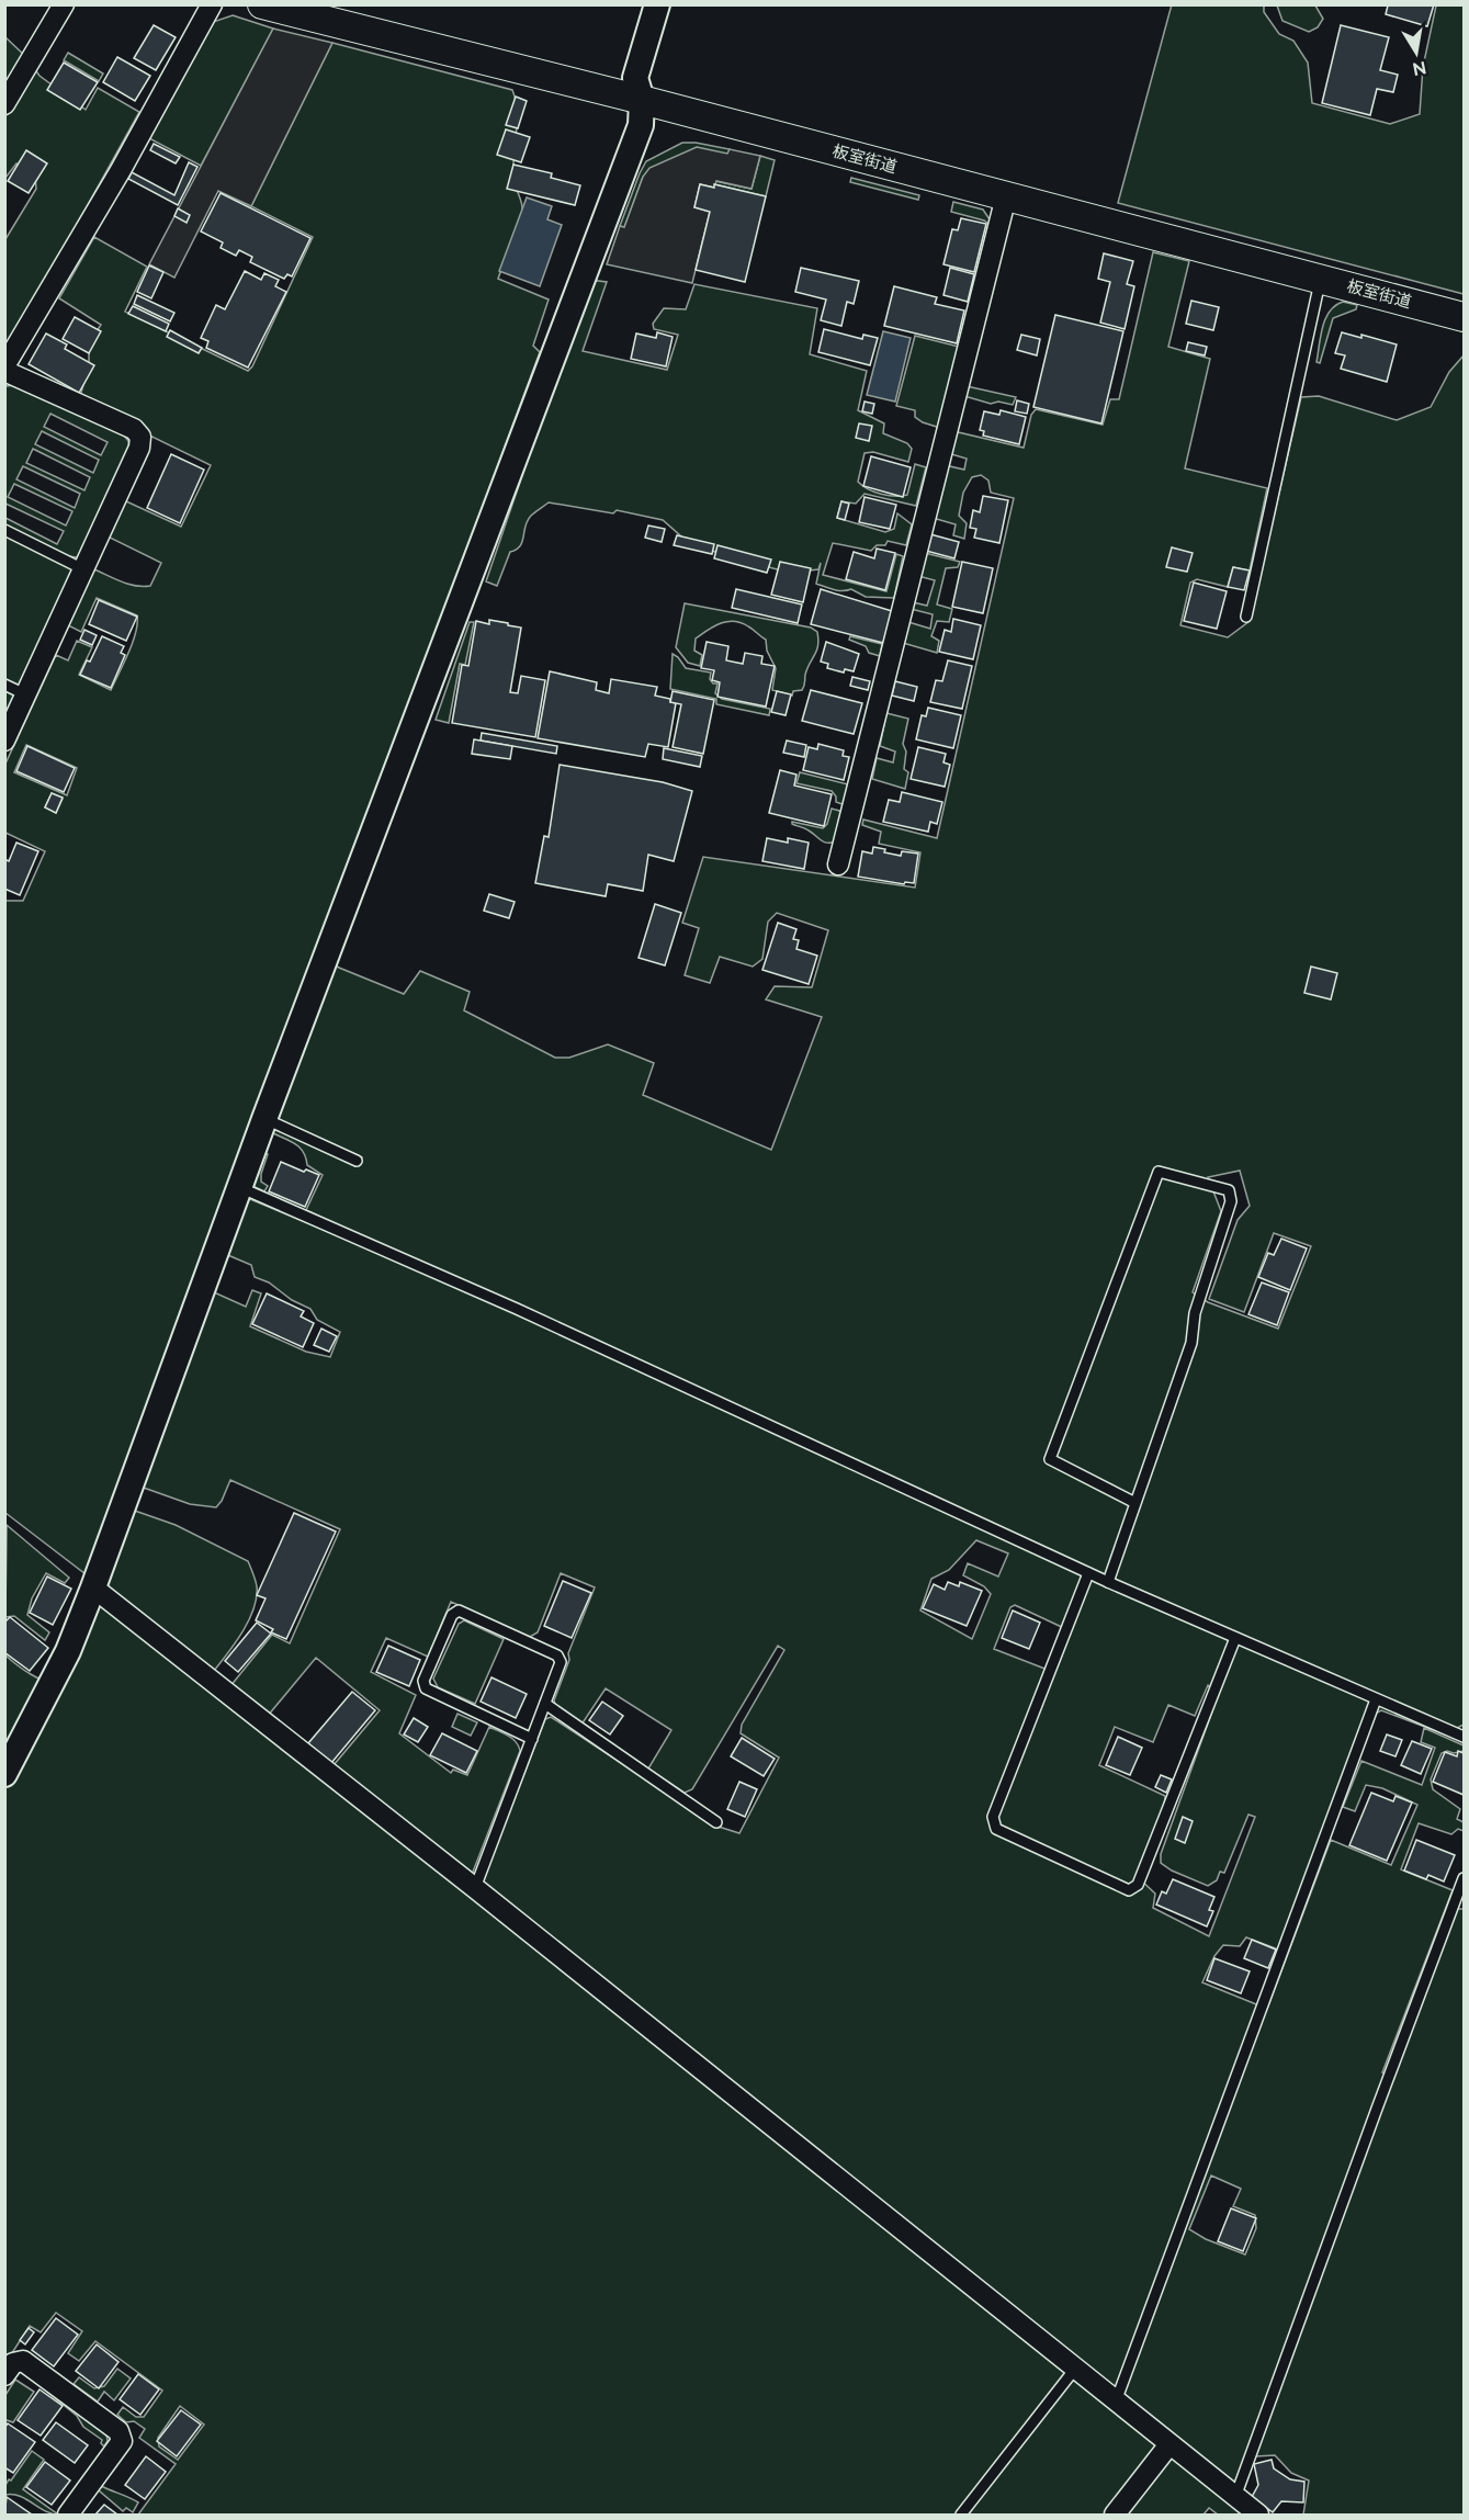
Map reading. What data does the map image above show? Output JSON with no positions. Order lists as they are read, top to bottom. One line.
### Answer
{"streets":{"main road":["板室街道"]},"north":"bottom"}
